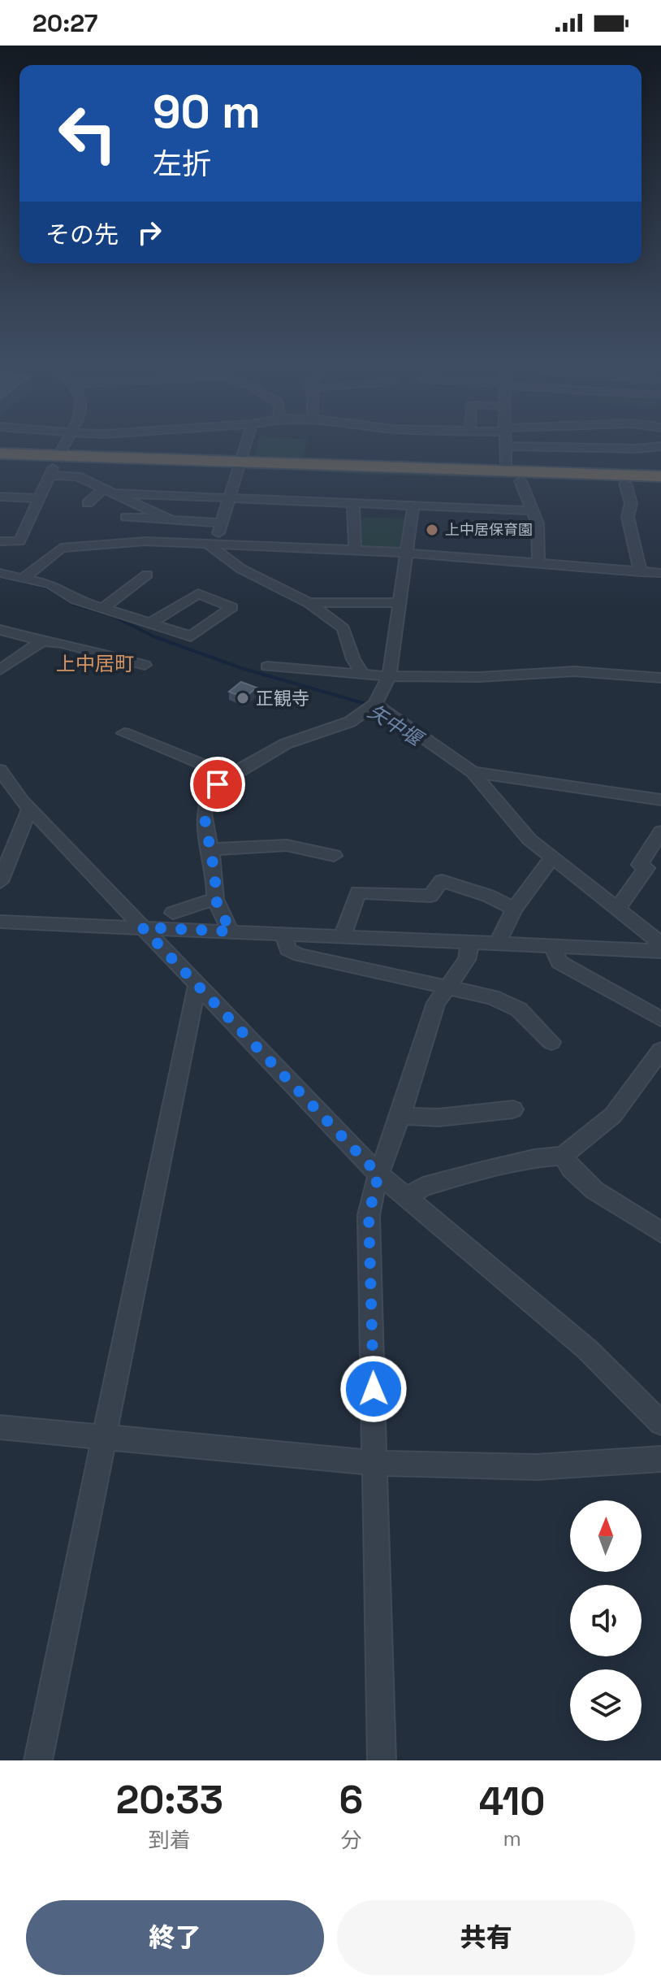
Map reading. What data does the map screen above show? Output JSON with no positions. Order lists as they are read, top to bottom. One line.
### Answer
{"districts":["上中居町"],"water":["矢中堰"],"places":["上中居保育園","正観寺"],"north":"top","page":{"status":"20:27","turn":["90 m","左折"],"then":"その先","eta":["20:33","到着","6","分","410","m"],"buttons":["終了","共有"]}}
